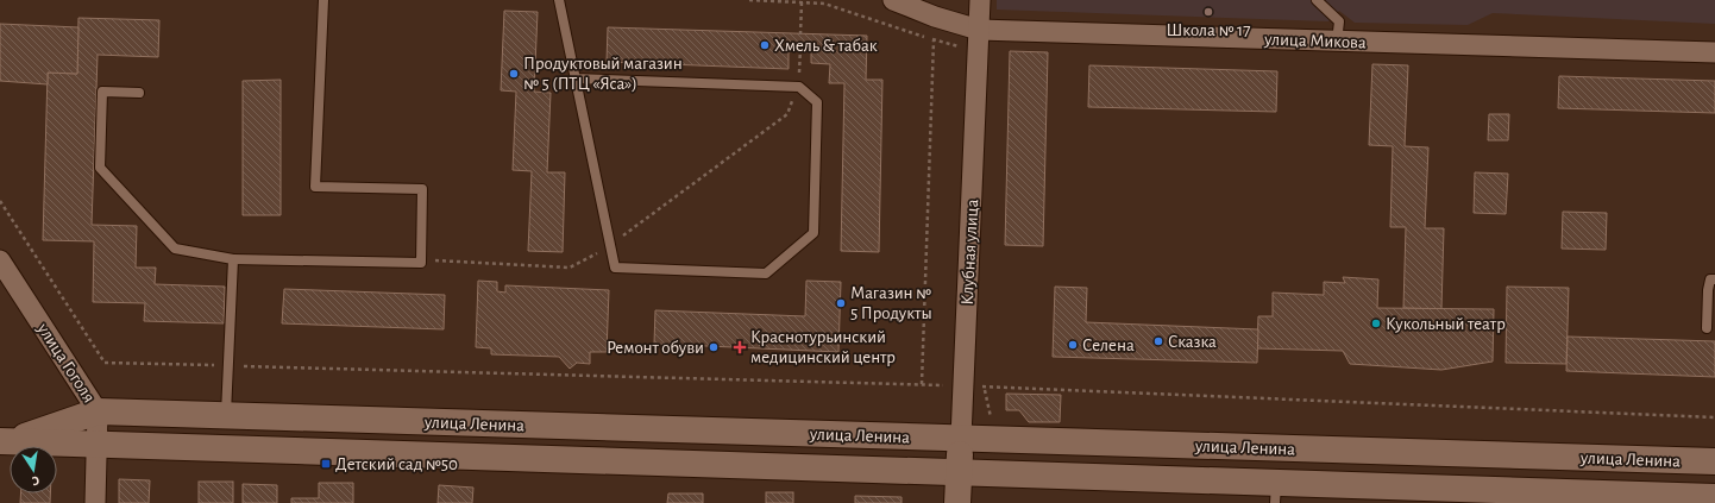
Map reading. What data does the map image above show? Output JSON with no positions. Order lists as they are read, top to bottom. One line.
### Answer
{"streets":{"main road":["Клубная улица","улица Ленина"],"street":["улица Микова","улица Гоголя"]},"crossings":[["улица Микова","Клубная улица"],["Клубная улица","улица Ленина"],["улица Гоголя","улица Ленина"]],"places":{"other":["Школа № 17","Хмель & табак","Продуктовый магазин № 5 (ПТЦ «Яса»)","Магазин № 5 Продукты","Кукольный театр","Сказка","Селена","Ремонт обуви"],"health":["Краснотурьинский медицинский центр"],"transit":["Детский сад №50"]},"north":"bottom"}
